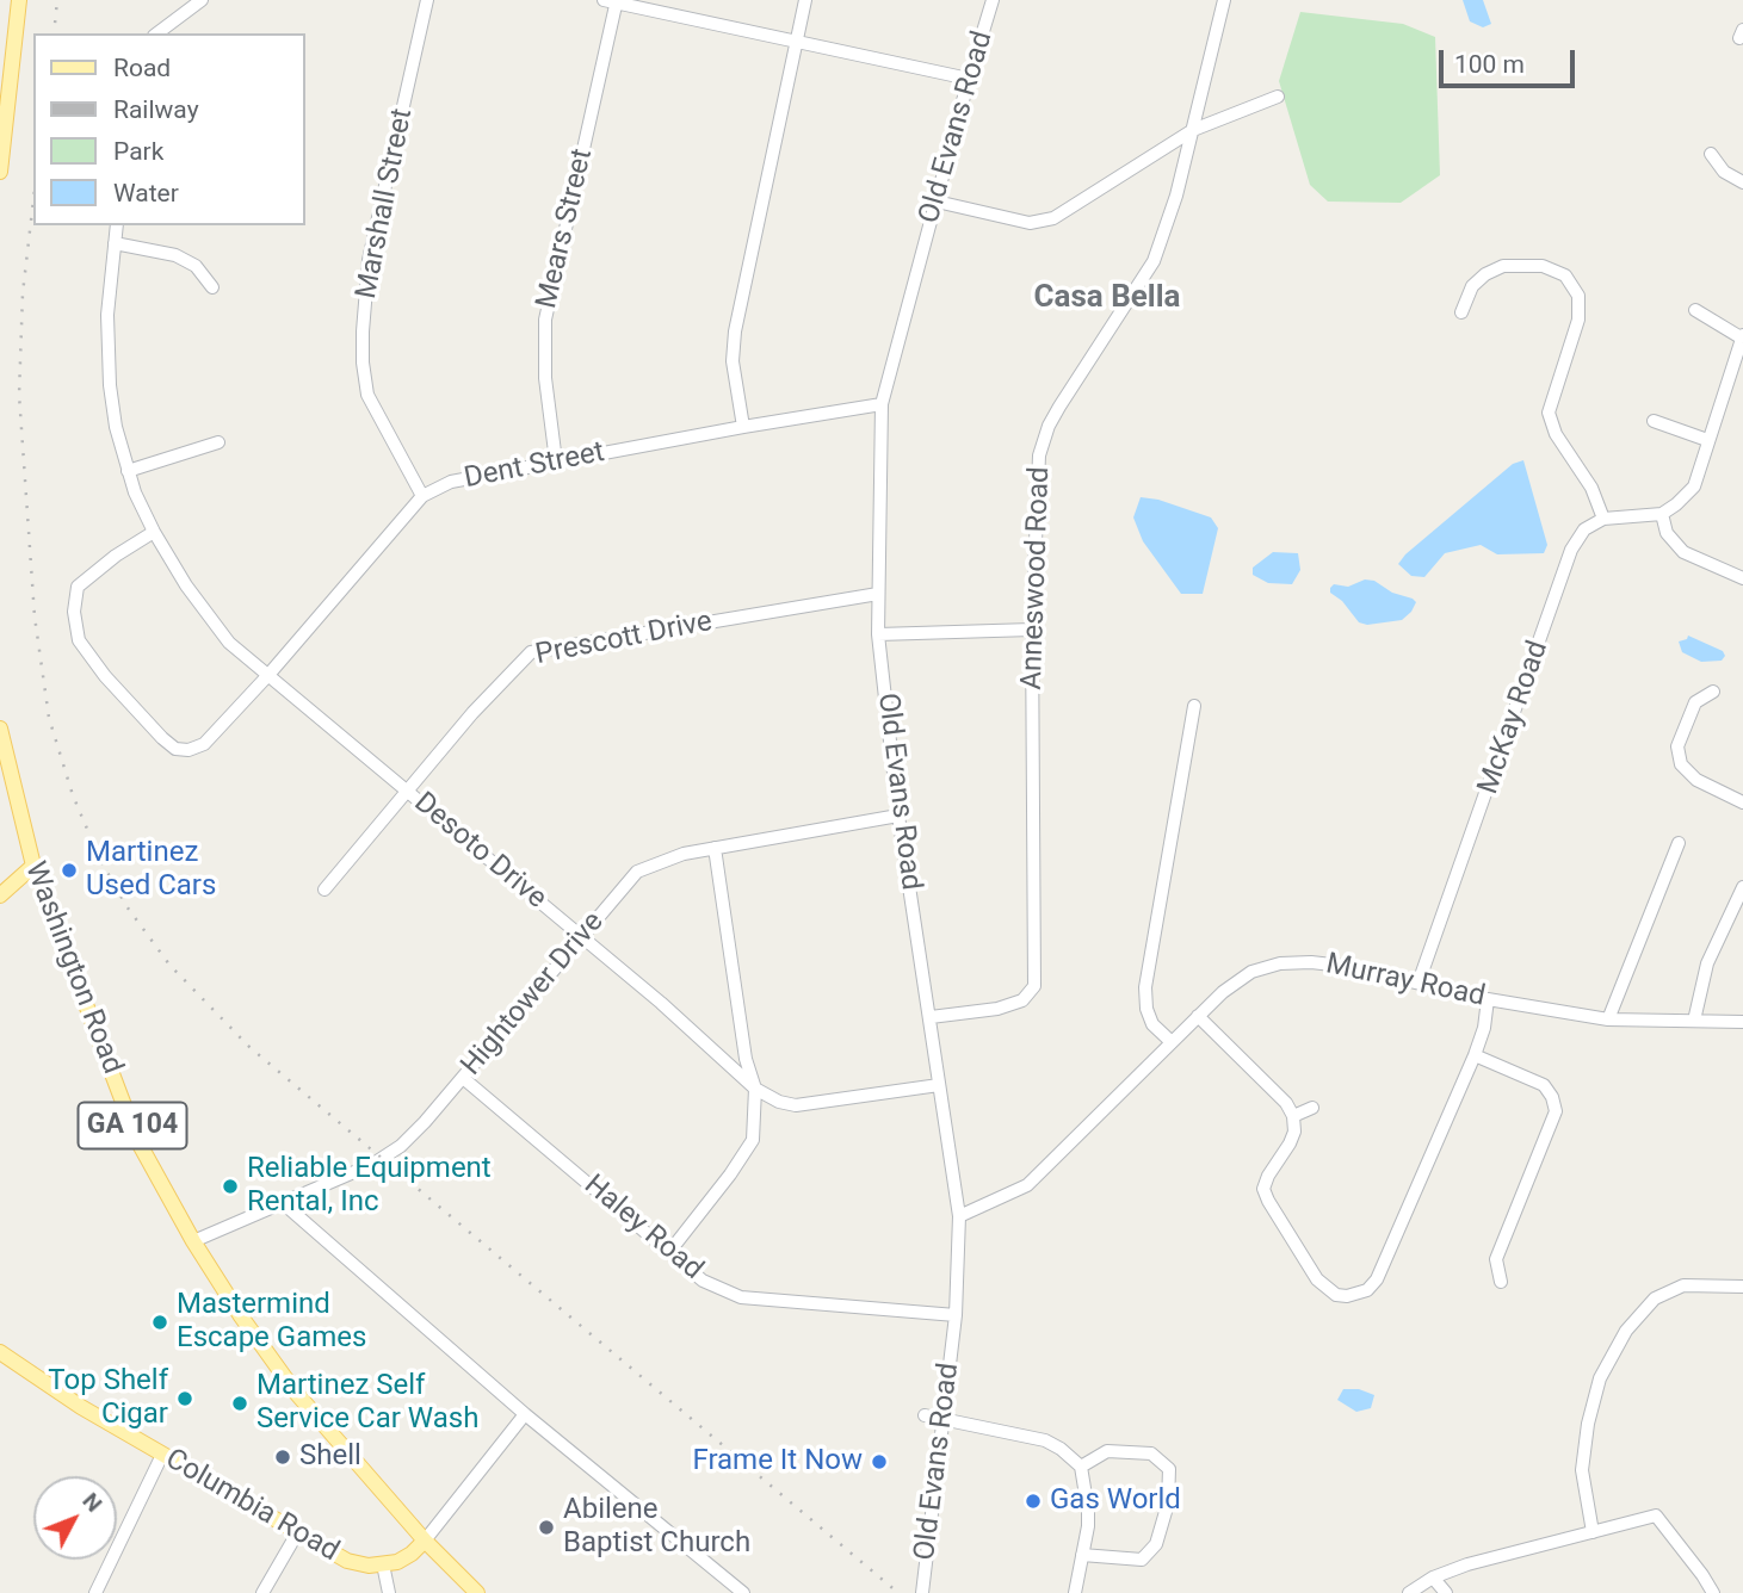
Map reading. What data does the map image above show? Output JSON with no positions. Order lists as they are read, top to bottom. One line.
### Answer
{"streets":{"main road":["Washington Road","GA 104","Columbia Road"],"street":["Old Evans Road","Marshall Street","Mears Street","Dent Street","Anneswood Road","Prescott Drive","McKay Road","Desoto Drive","Murray Road","Hightower Drive","Haley Road"]},"crossings":[["Old Evans Road","Dent Street"],["Old Evans Road","Anneswood Road"],["Old Evans Road","Prescott Drive"],["Old Evans Road","Desoto Drive"],["Old Evans Road","Murray Road"],["Old Evans Road","Hightower Drive"],["Old Evans Road","Haley Road"],["Marshall Street","Dent Street"],["Mears Street","Dent Street"],["Dent Street","Desoto Drive"],["Prescott Drive","Desoto Drive"],["McKay Road","Murray Road"],["Desoto Drive","Hightower Drive"],["Washington Road","Hightower Drive"],["Hightower Drive","Haley Road"]],"districts":["Casa Bella"],"places":["Martinez Used Cars","Reliable Equipment Rental, Inc","Mastermind Escape Games","Top Shelf Cigar","Martinez Self Service Car Wash","Shell","Frame It Now","Gas World","Abilene Baptist Church"],"legend":["Road","Railway","Park","Water"],"scale_bar":"100 m","north":"top right"}
